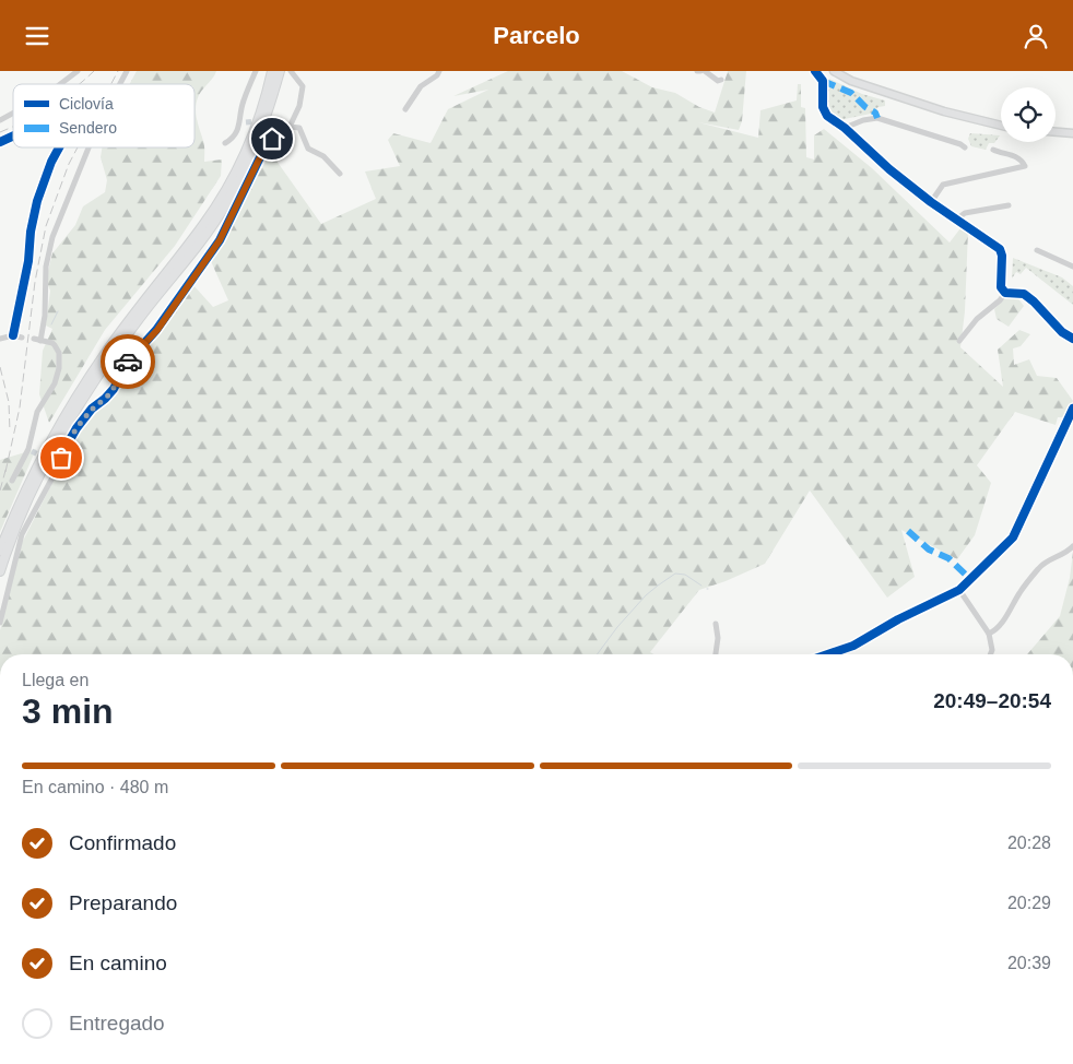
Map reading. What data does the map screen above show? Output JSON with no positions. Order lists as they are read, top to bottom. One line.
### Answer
{"legend":["Ciclovía","Sendero"],"page":{"header":"Parcelo","heading":["3 min","Llega en","20:49–20:54"],"bar":"En camino · 480 m","list":[["Confirmado","20:28"],["Preparando","20:29"],["En camino","20:39"],"Entregado"]}}
